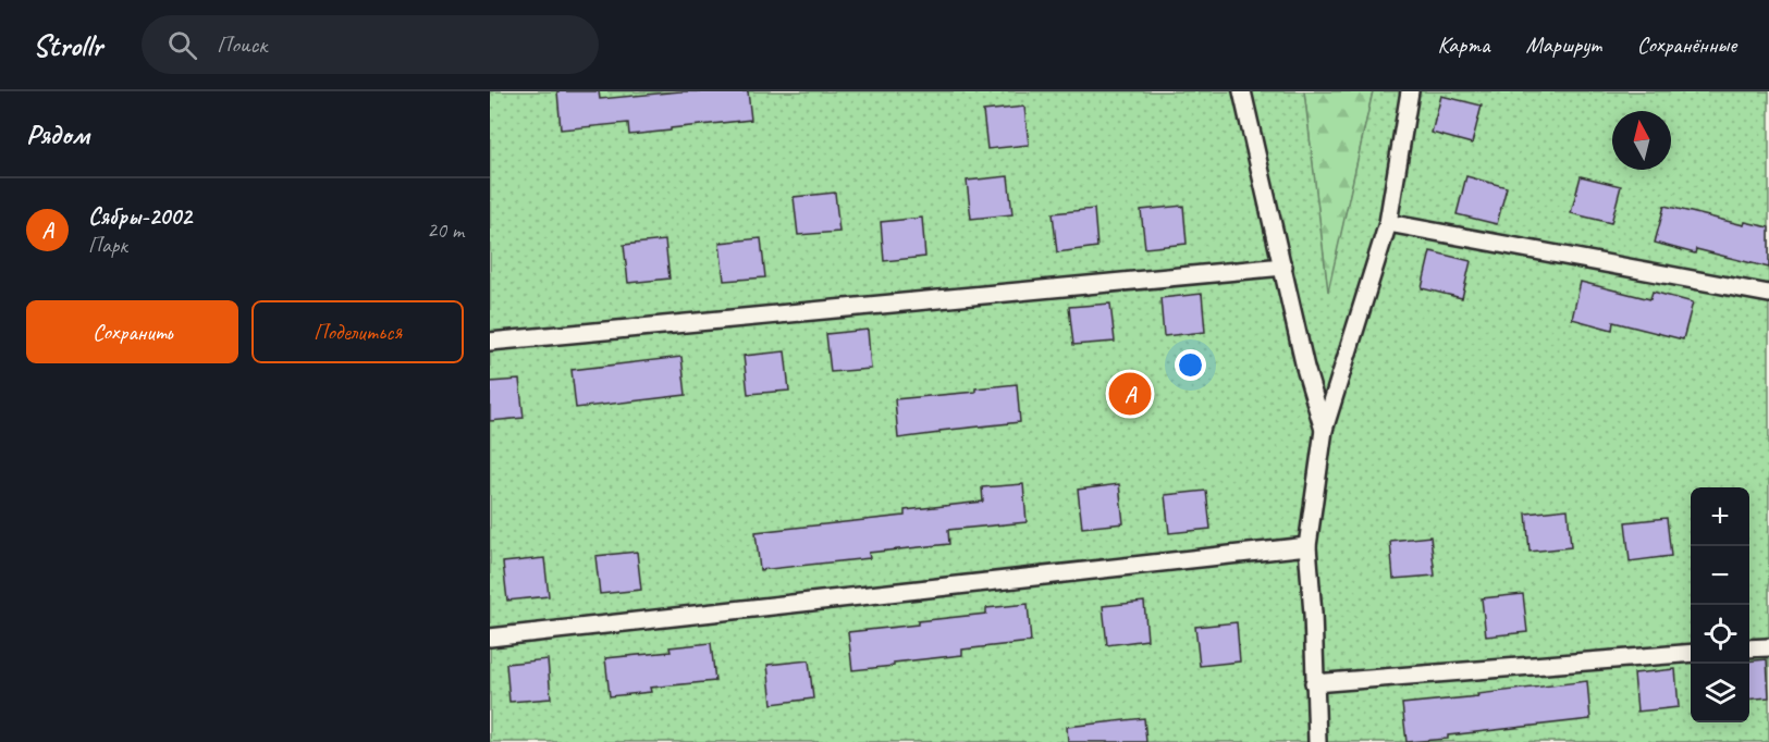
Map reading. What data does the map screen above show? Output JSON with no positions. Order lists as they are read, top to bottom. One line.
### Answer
{"north":"top","page":{"header":"Strollr","search":"Поиск","nav":["Карта","Маршрут","Сохранённые"],"heading":"Рядом","list":[{"mark":"A","name":"Сябры-2002","note":"Парк","value":"20 m"}],"buttons":["Сохранить","Поделиться"],"pins":"A","map_buttons":["+","−"]}}
